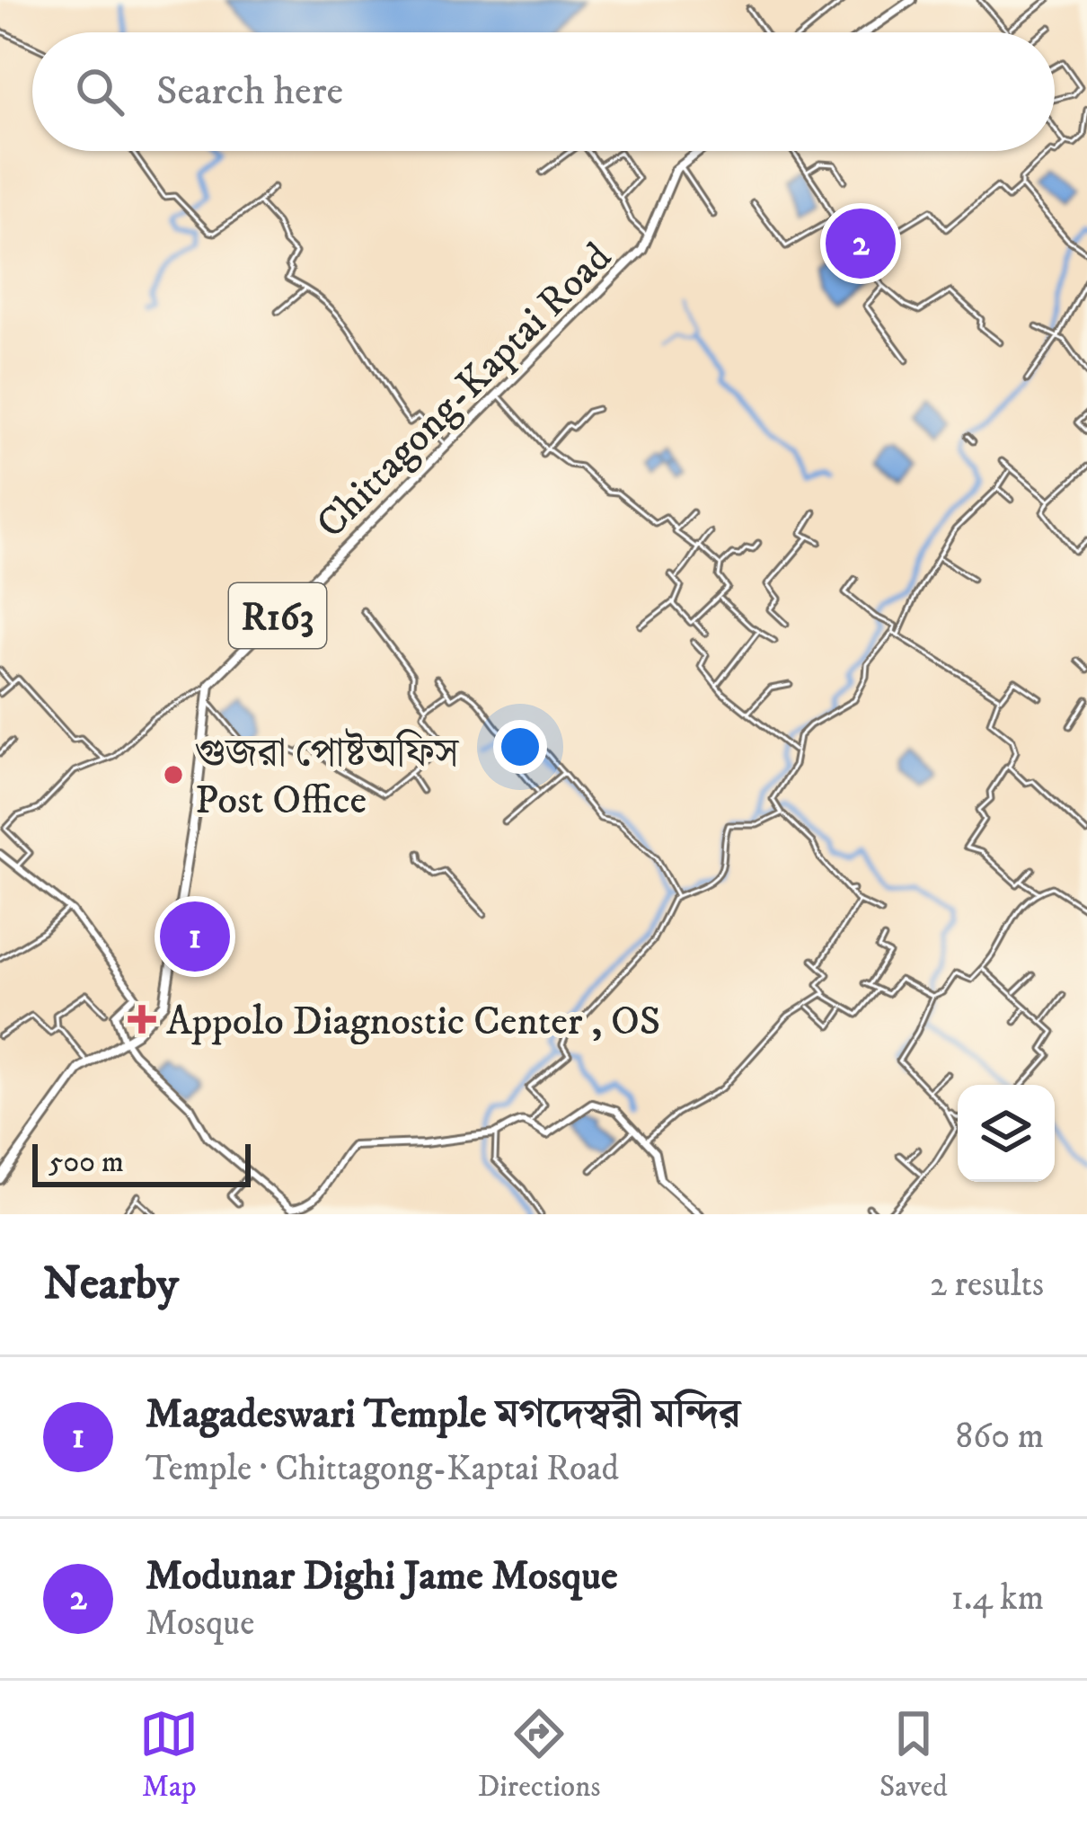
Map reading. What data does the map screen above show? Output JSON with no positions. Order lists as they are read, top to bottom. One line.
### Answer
{"streets":{"main road":["Chittagong-Kaptai Road","R163"]},"places":{"other":["গুজরা পোষ্টঅফিস Post Office"],"health":["Appolo Diagnostic Center , OS"]},"scale_bar":"500 m","page":{"search":"Search here","pins":["2","1"],"scale":"500 m","heading":["Nearby","2 results"],"list":[{"mark":"1","name":"Magadeswari Temple মগদেস্বরী মন্দির","note":"Temple · Chittagong-Kaptai Road","value":"860 m"},{"mark":"2","name":"Modunar Dighi Jame Mosque","note":"Mosque","value":"1.4 km"}],"nav":["Map","Directions","Saved"]}}
